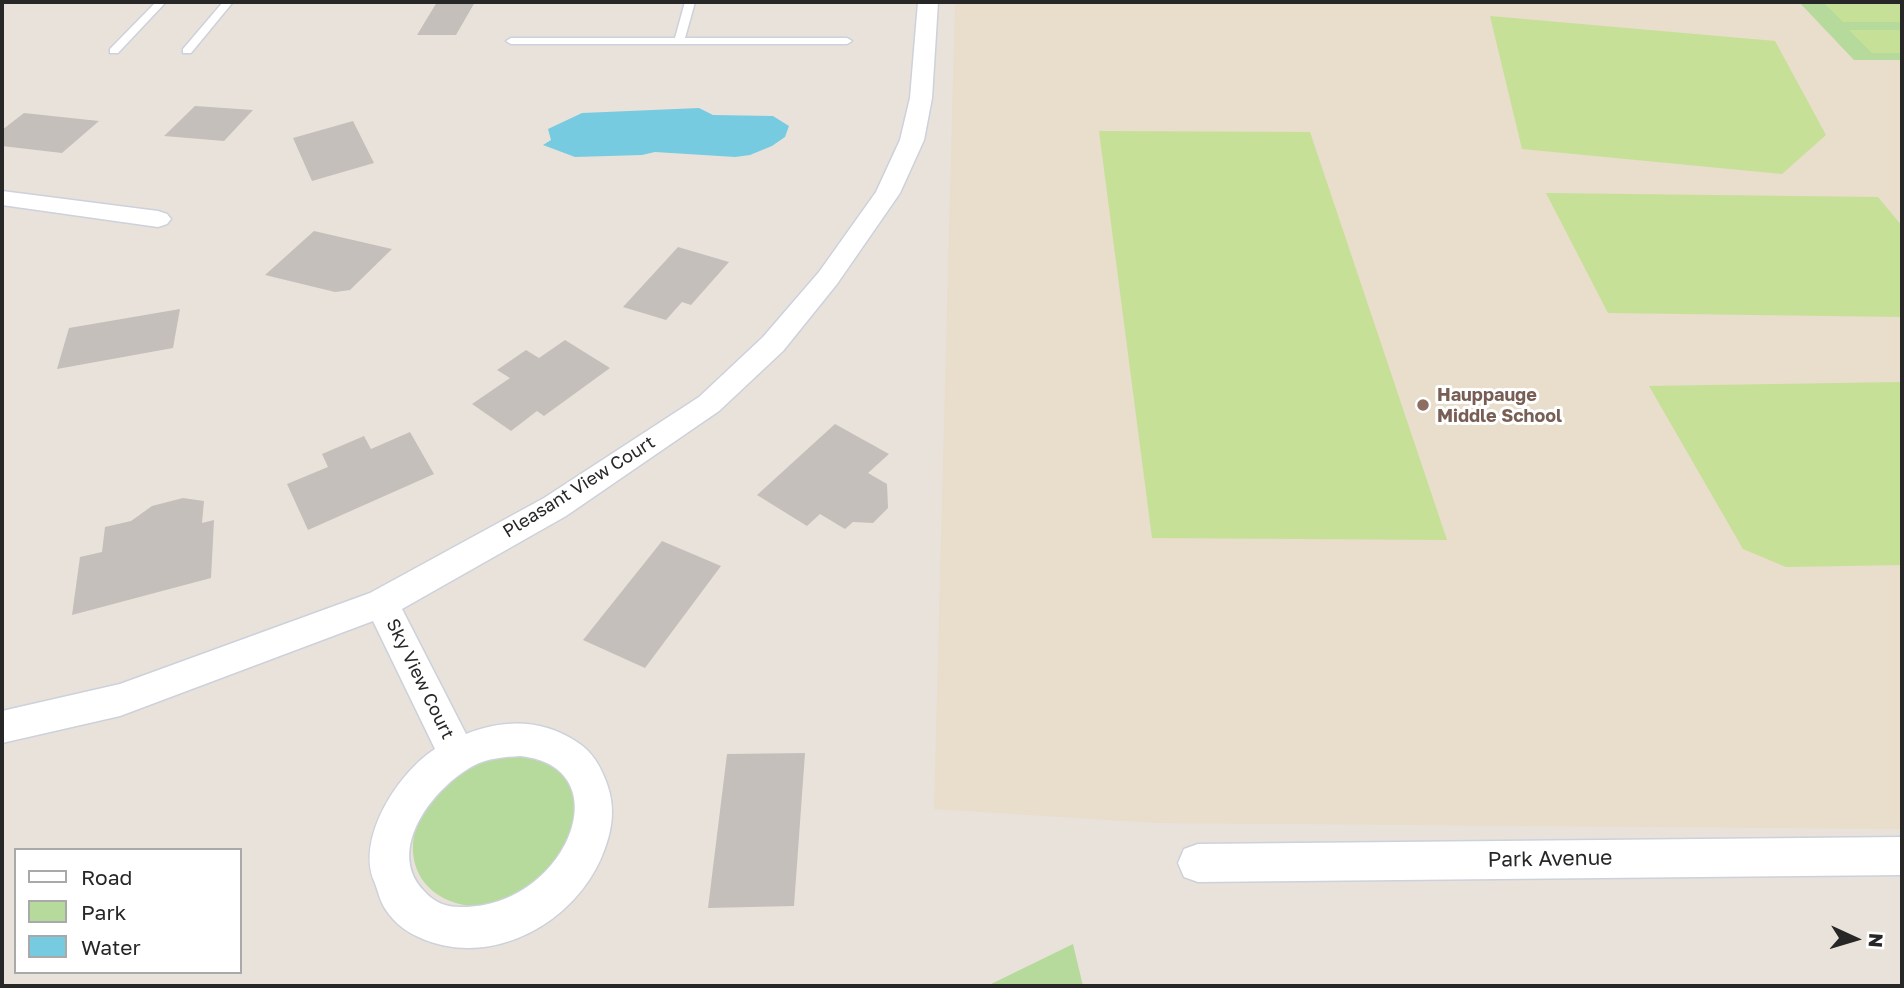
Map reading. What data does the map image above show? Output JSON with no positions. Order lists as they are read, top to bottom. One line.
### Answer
{"streets":{"street":["Pleasant View Court","Sky View Court","Park Avenue"]},"crossings":[["Pleasant View Court","Sky View Court"]],"places":["Hauppauge Middle School"],"legend":["Road","Park","Water"],"north":"right"}
